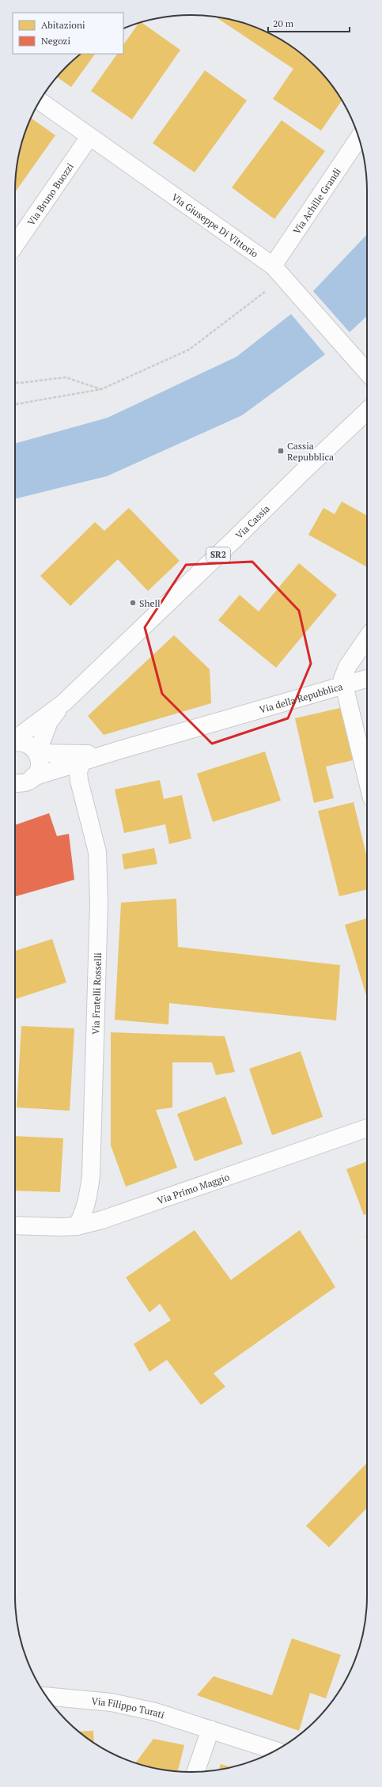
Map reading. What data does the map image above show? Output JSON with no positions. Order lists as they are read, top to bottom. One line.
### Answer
{"streets":{"street":["Via Bruno Buozzi","Via Achille Grandi","Via Giuseppe Di Vittorio","Via Cassia","SR2","Via della Repubblica","Via Fratelli Rosselli","Via Primo Maggio","Via Filippo Turati"]},"crossings":[["Via Bruno Buozzi","Via Giuseppe Di Vittorio"],["Via Achille Grandi","Via Giuseppe Di Vittorio"],["Via Cassia","Via della Repubblica"],["Via della Repubblica","Via Fratelli Rosselli"],["Via Fratelli Rosselli","Via Primo Maggio"]],"places":{"transit":["Cassia Repubblica"],"other":["Shell"]},"legend":["Abitazioni","Negozi"],"scale_bar":"20 m"}
